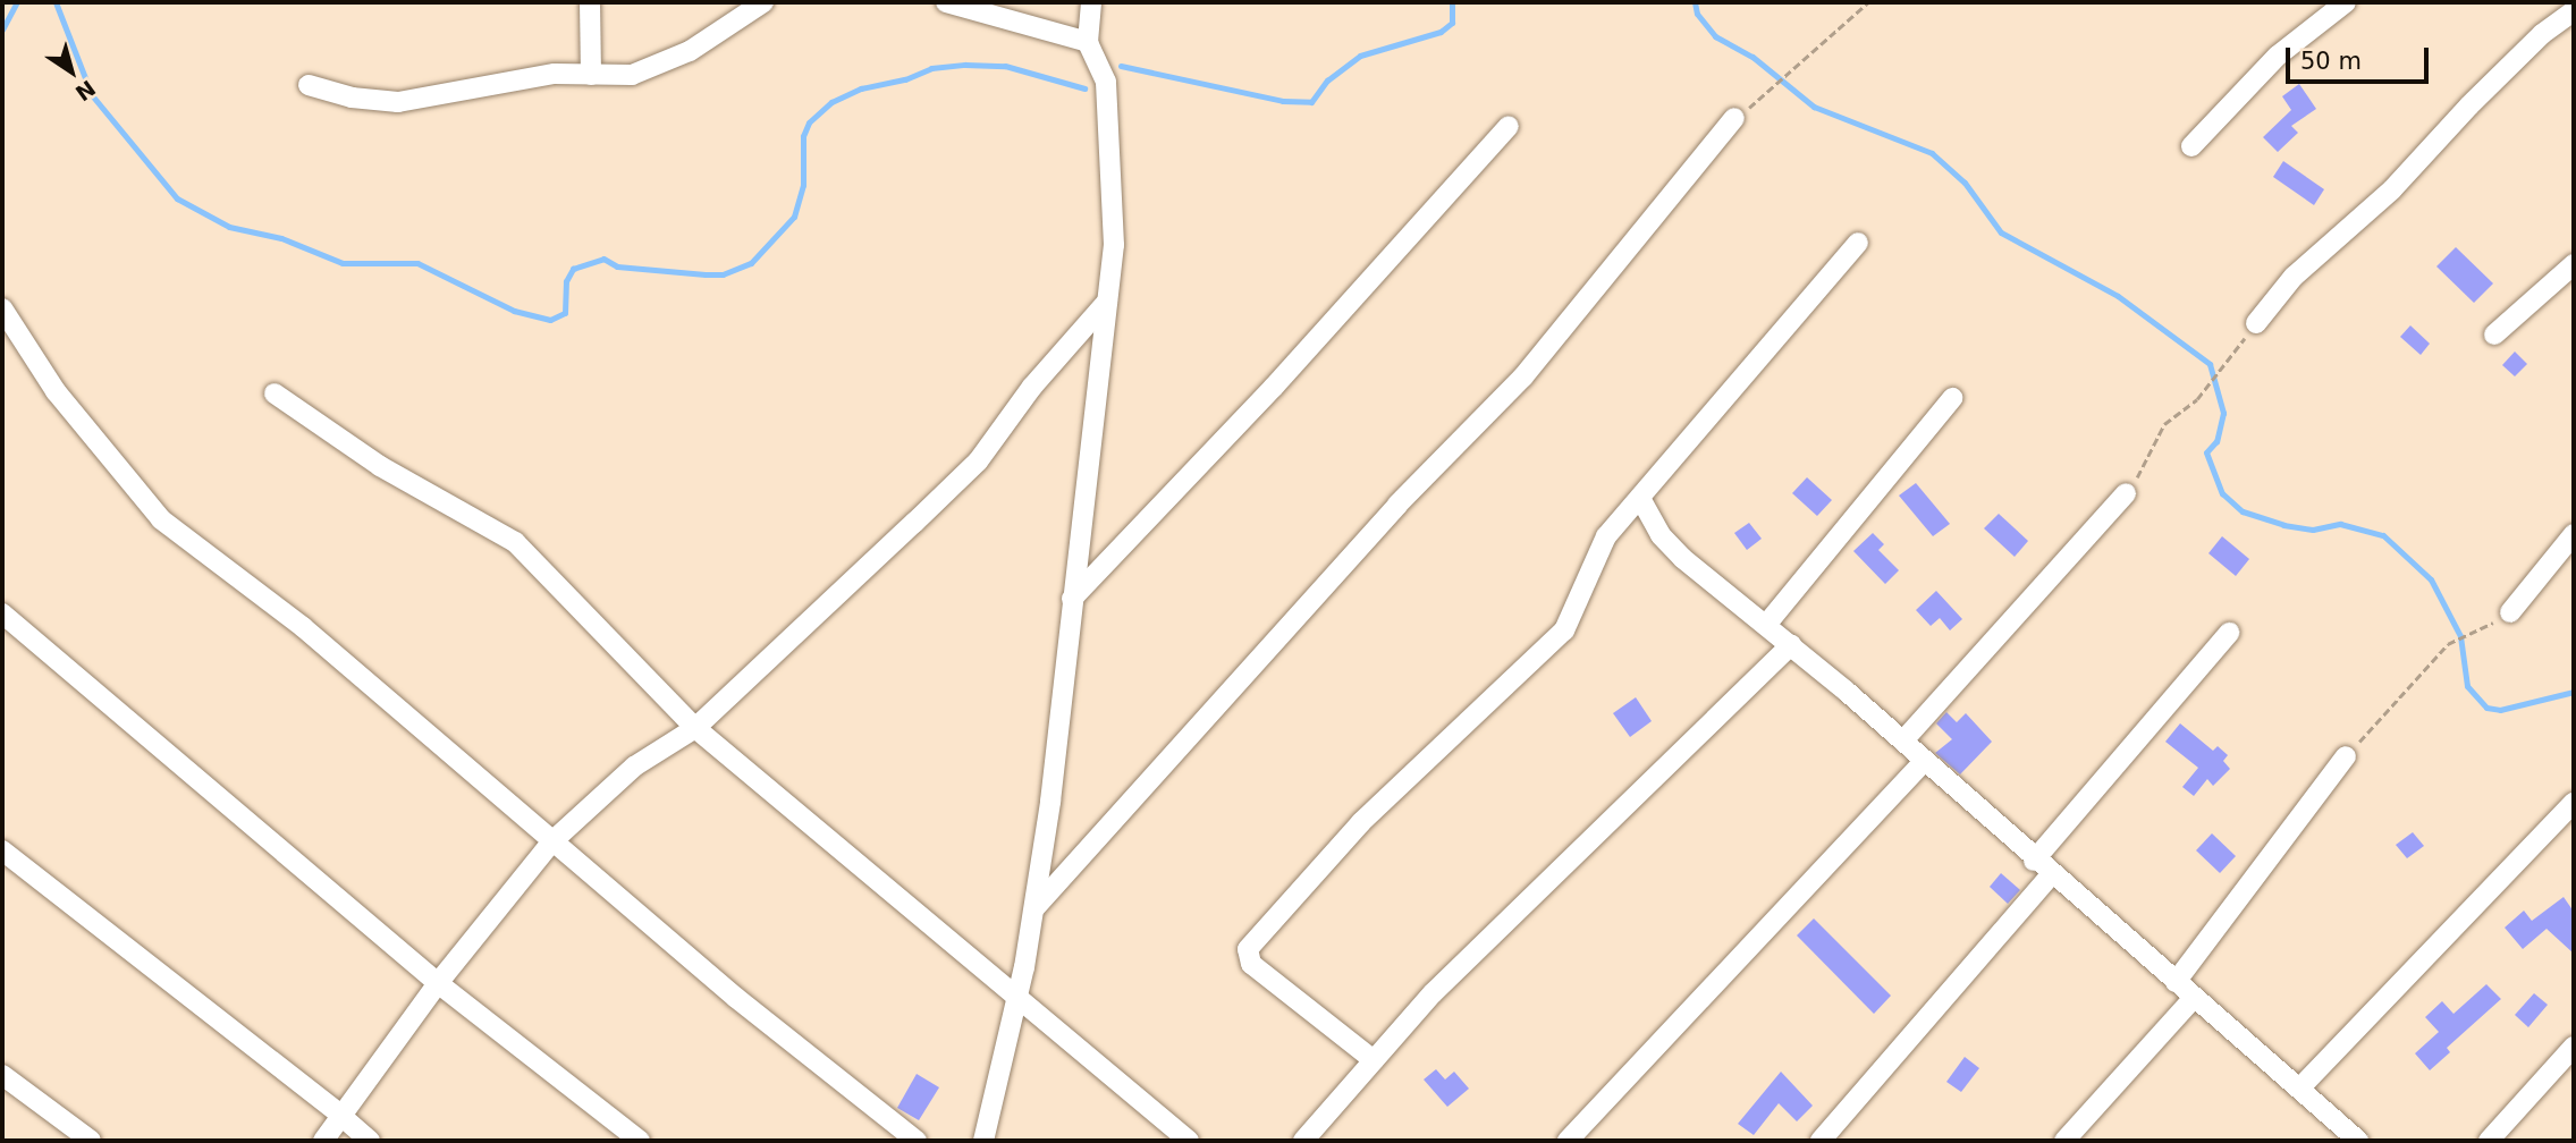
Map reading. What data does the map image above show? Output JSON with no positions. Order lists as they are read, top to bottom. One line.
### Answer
{"scale_bar":"50 m","north":"bottom right"}
